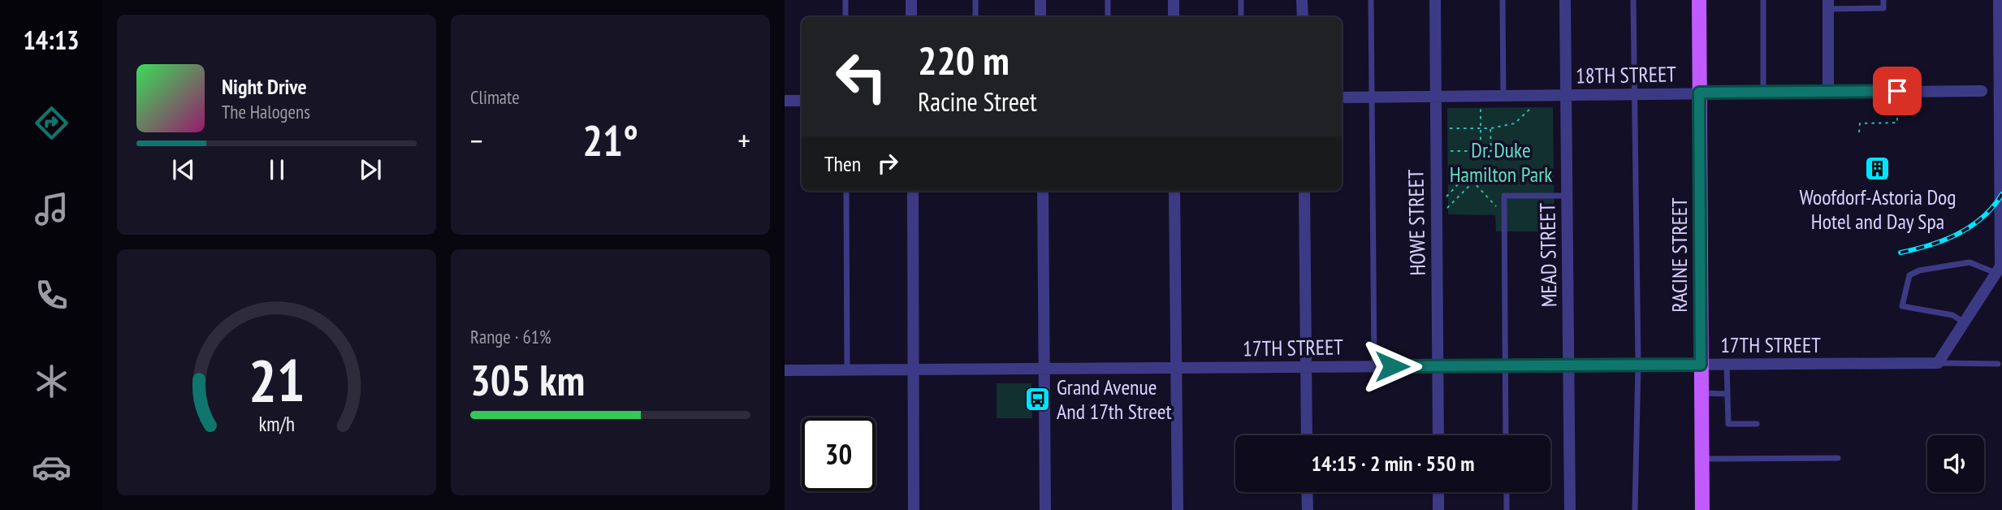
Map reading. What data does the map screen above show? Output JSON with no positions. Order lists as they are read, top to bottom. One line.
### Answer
{"streets":{"main road":["RACINE STREET"],"street":["18TH STREET","HOWE STREET","MEAD STREET","17TH STREET"]},"crossings":[["18TH STREET","HOWE STREET"],["18TH STREET","MEAD STREET"],["18TH STREET","RACINE STREET"],["HOWE STREET","17TH STREET"],["MEAD STREET","17TH STREET"],["RACINE STREET","17TH STREET"]],"parks":["Dr. Duke Hamilton Park"],"places":{"building":["Woofdorf-Astoria Dog Hotel and Day Spa"],"bus stop":["Grand Avenue And 17th Street"]},"page":{"tabs":"14:13","tile":["Climate",["Range · 61%","305 km"]],"turn":["220 m","Racine Street"],"song":["Night Drive","The Halogens"],"heat":["−","21°","+"],"then":"Then","limit":"30","trip":"14:15 · 2 min · 550 m","gauge":["21","km/h"]}}
